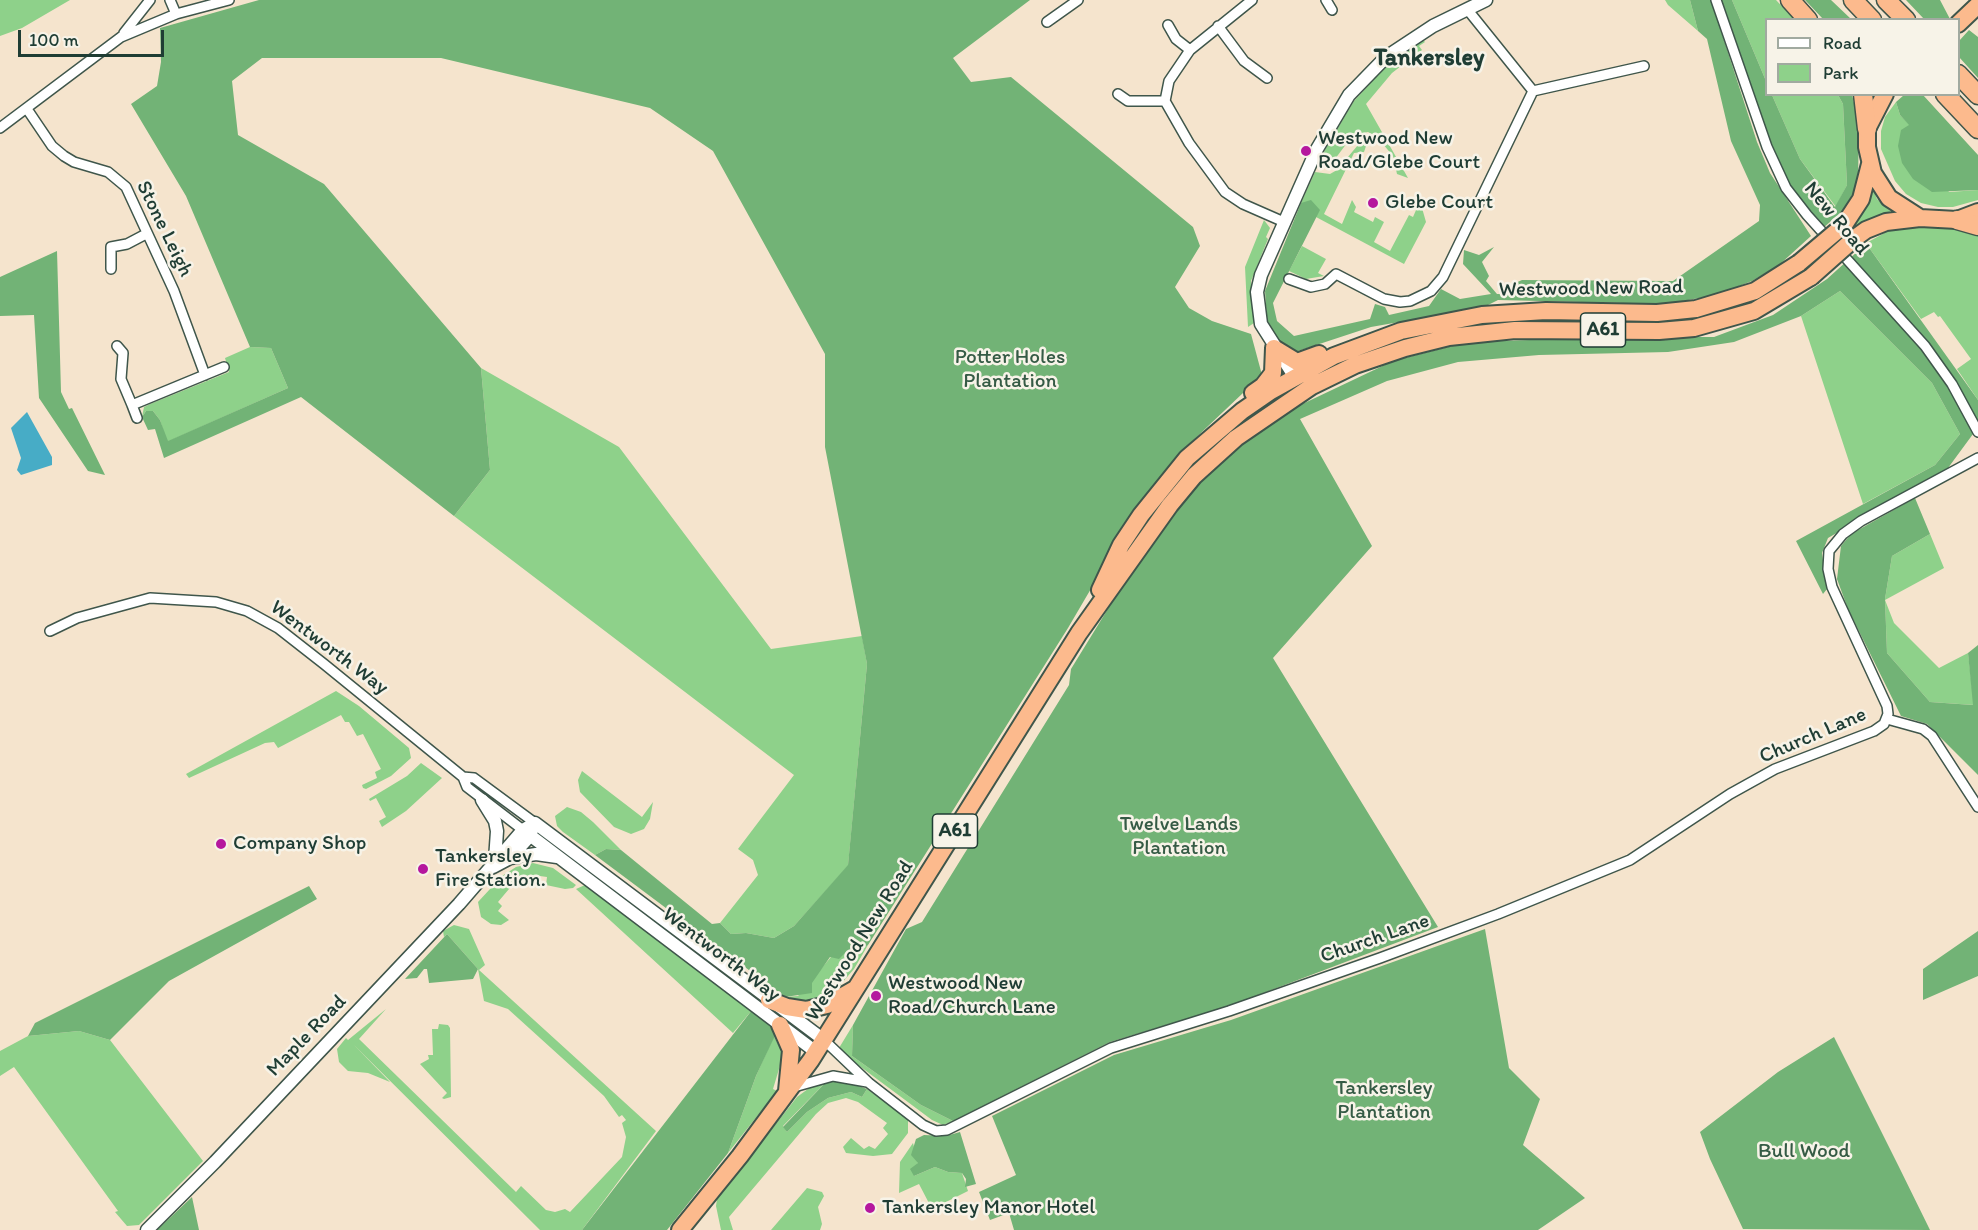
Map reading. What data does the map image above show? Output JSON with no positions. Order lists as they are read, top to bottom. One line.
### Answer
{"streets":{"highway":["Westwood New Road","A61"],"street":["New Road","Stone Leigh","Wentworth Way","Church Lane","Maple Road"]},"crossings":[["Westwood New Road","A61"],["Westwood New Road","Wentworth Way"],["Westwood New Road","Church Lane"],["Wentworth Way","Church Lane"],["Wentworth Way","Maple Road"]],"districts":["Tankersley"],"parks":["Potter Holes Plantation","Twelve Lands Plantation","Tankersley Plantation","Bull Wood"],"places":["Westwood New Road/Glebe Court","Glebe Court","Company Shop","Tankersley Fire Station.","Westwood New Road/Church Lane","Tankersley Manor Hotel"],"legend":["Road","Park"],"scale_bar":"100 m"}
